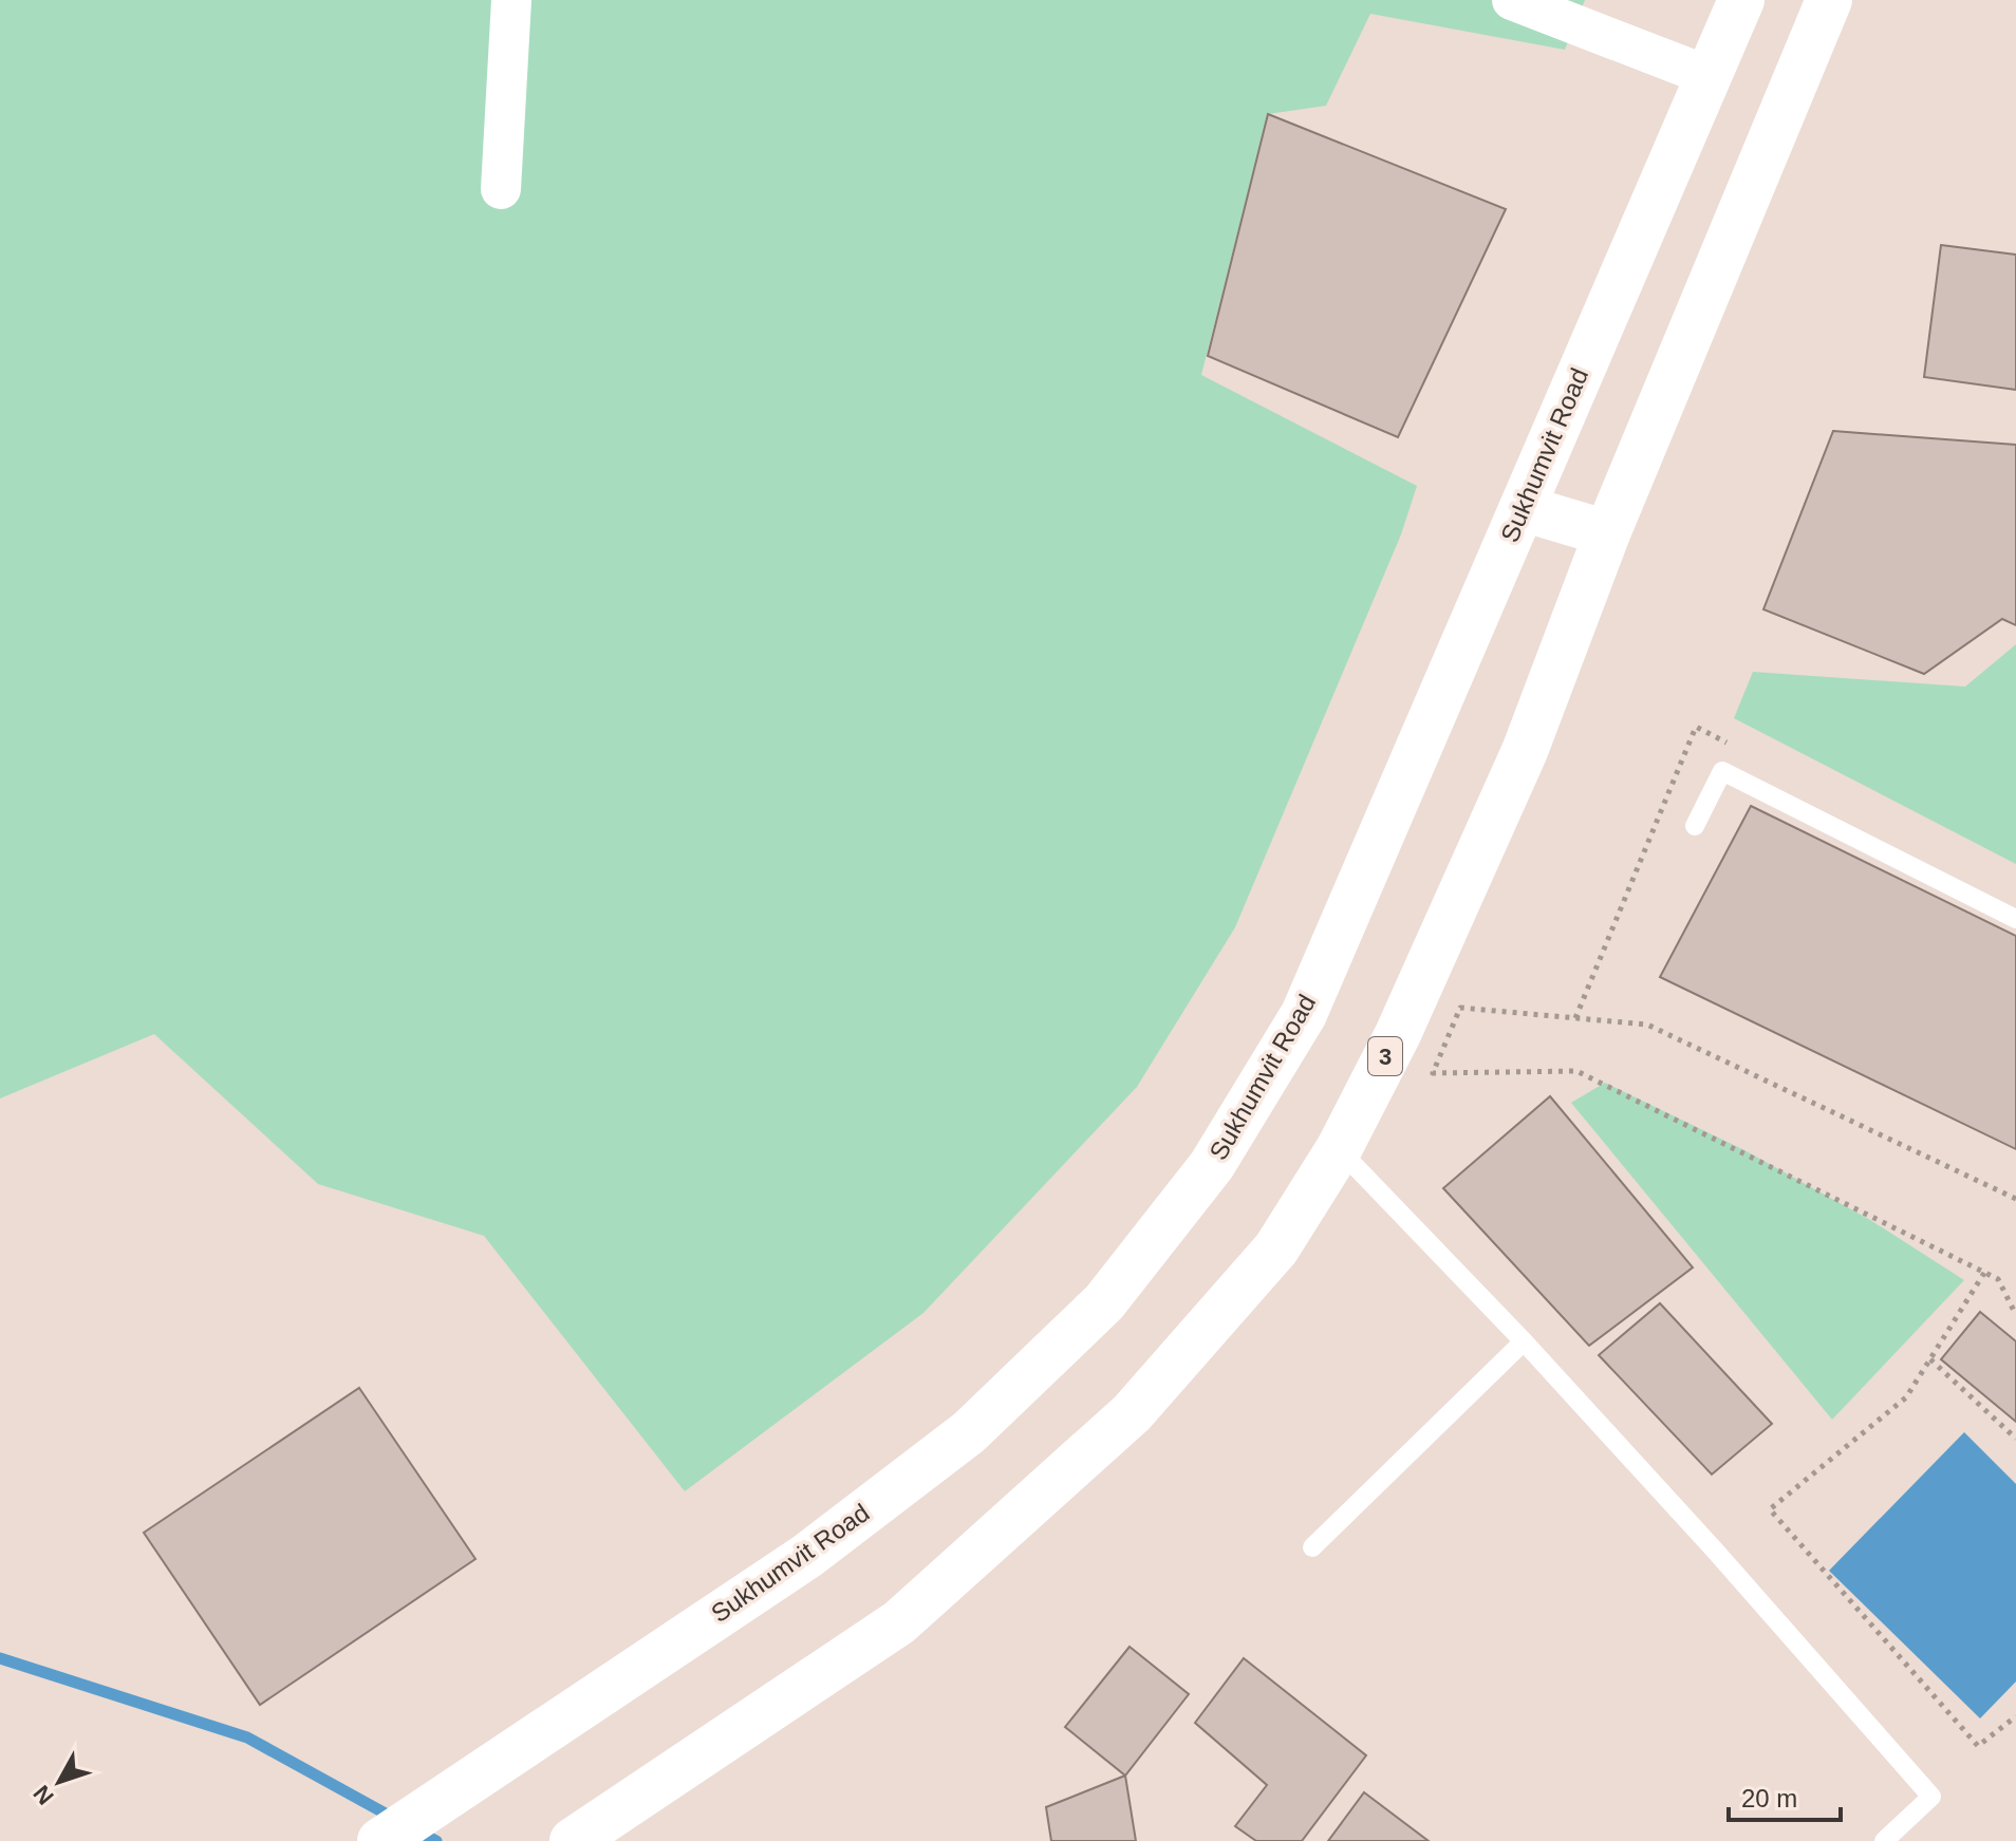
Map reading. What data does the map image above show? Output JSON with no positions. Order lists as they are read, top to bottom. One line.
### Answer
{"streets":{"highway":["Sukhumvit Road","3"]},"scale_bar":"20 m","north":"bottom left"}
